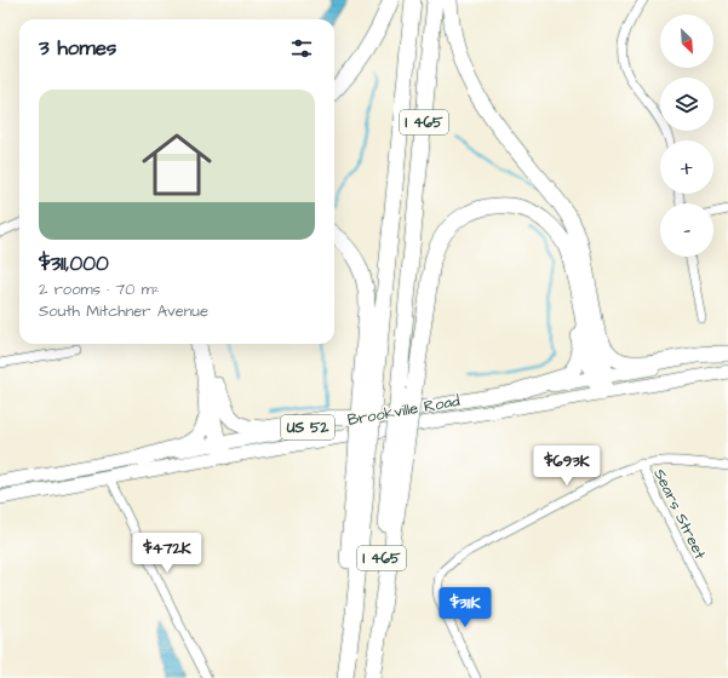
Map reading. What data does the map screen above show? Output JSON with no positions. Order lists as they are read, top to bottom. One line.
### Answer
{"streets":{"highway":["I 465","US 52"],"main road":["Brookville Road"],"street":["Sears Street"]},"crossings":[["I 465","US 52"],["Brookville Road","US 52"]],"north":"bottom right","page":{"map_buttons":["+","−"],"heading":"3 homes","list":[{"name":"$311,000","note":"2 rooms · 70 m² · South Mitchner Avenue"}],"price":["$693K","$472K","$311K"]}}
